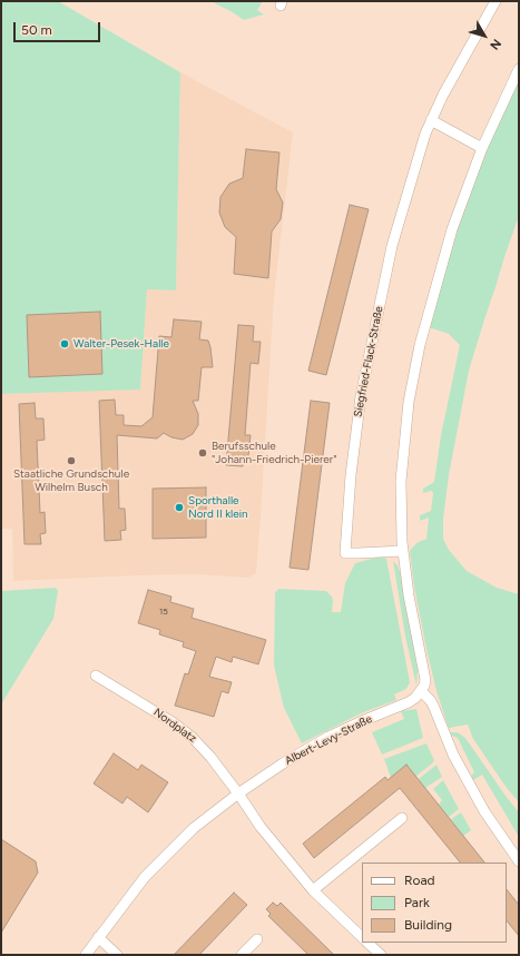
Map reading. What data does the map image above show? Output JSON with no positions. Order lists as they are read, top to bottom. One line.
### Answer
{"streets":{"street":["Siegfried-Flack-Straße","Nordplatz","Albert-Levy-Straße"]},"crossings":[["Nordplatz","Albert-Levy-Straße"]],"places":["Walter-Pesek-Halle","Berufsschule \"Johann-Friedrich-Pierer\"","Staatliche Grundschule Wilhelm Busch","Sporthalle Nord II klein"],"house_numbers":["15"],"legend":["Road","Park","Building"],"scale_bar":"50 m","north":"bottom right"}
